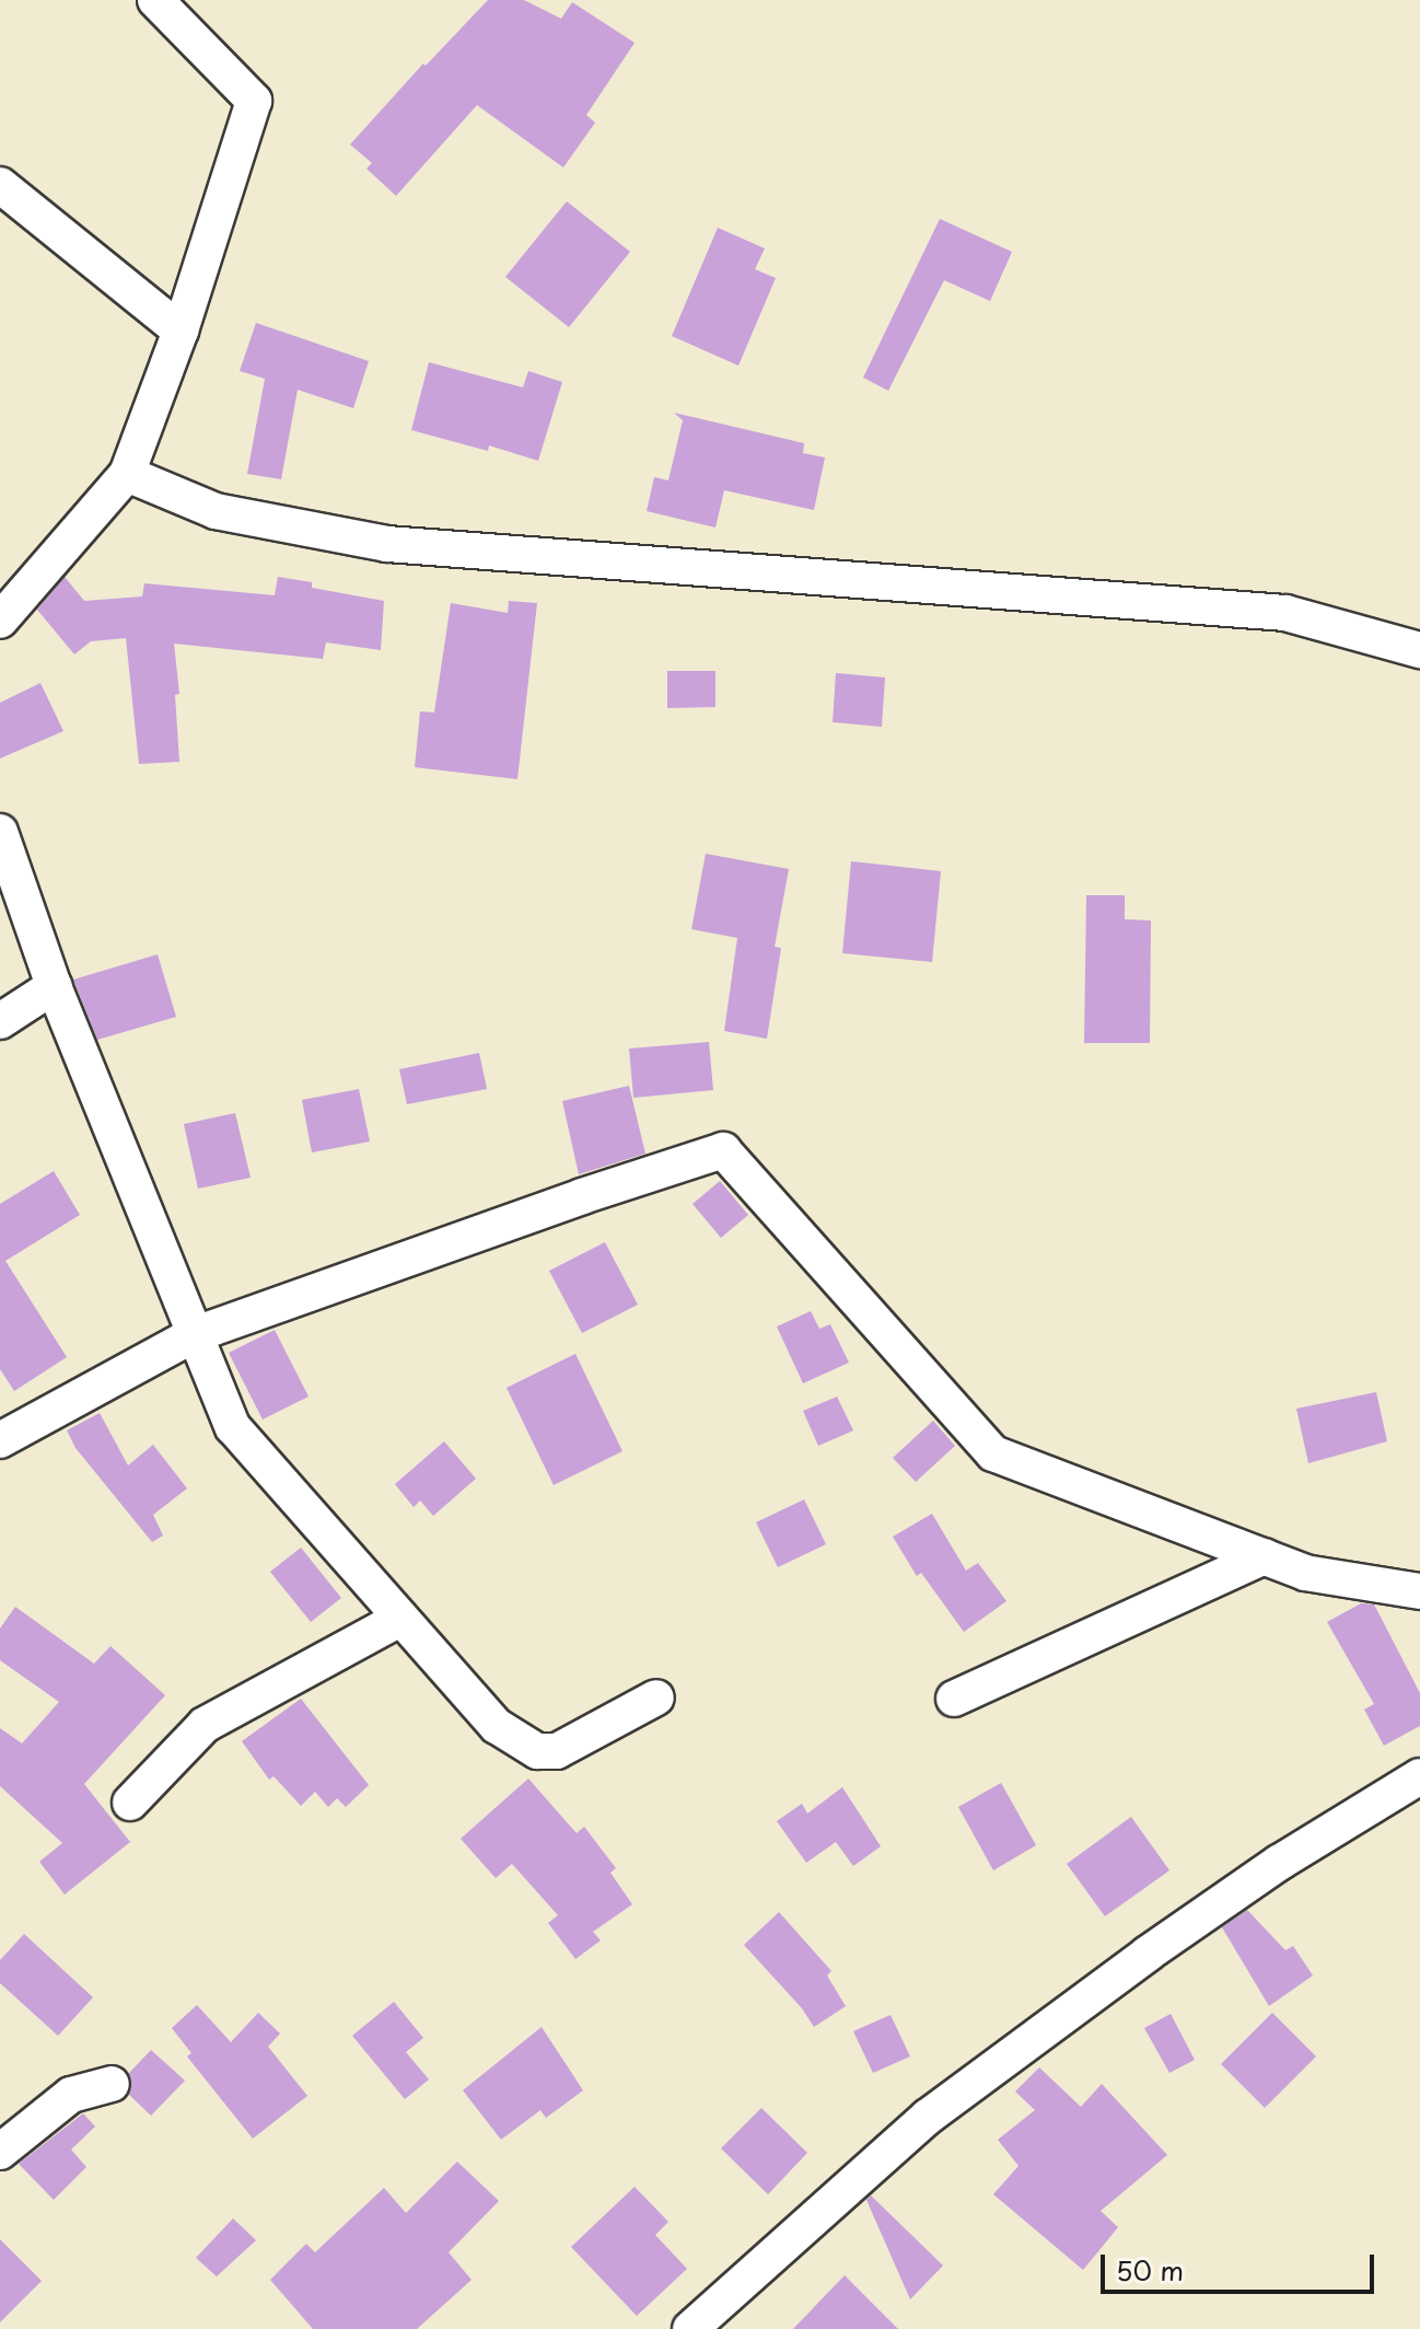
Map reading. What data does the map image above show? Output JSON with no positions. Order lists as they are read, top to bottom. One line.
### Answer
{"scale_bar":"50 m"}
